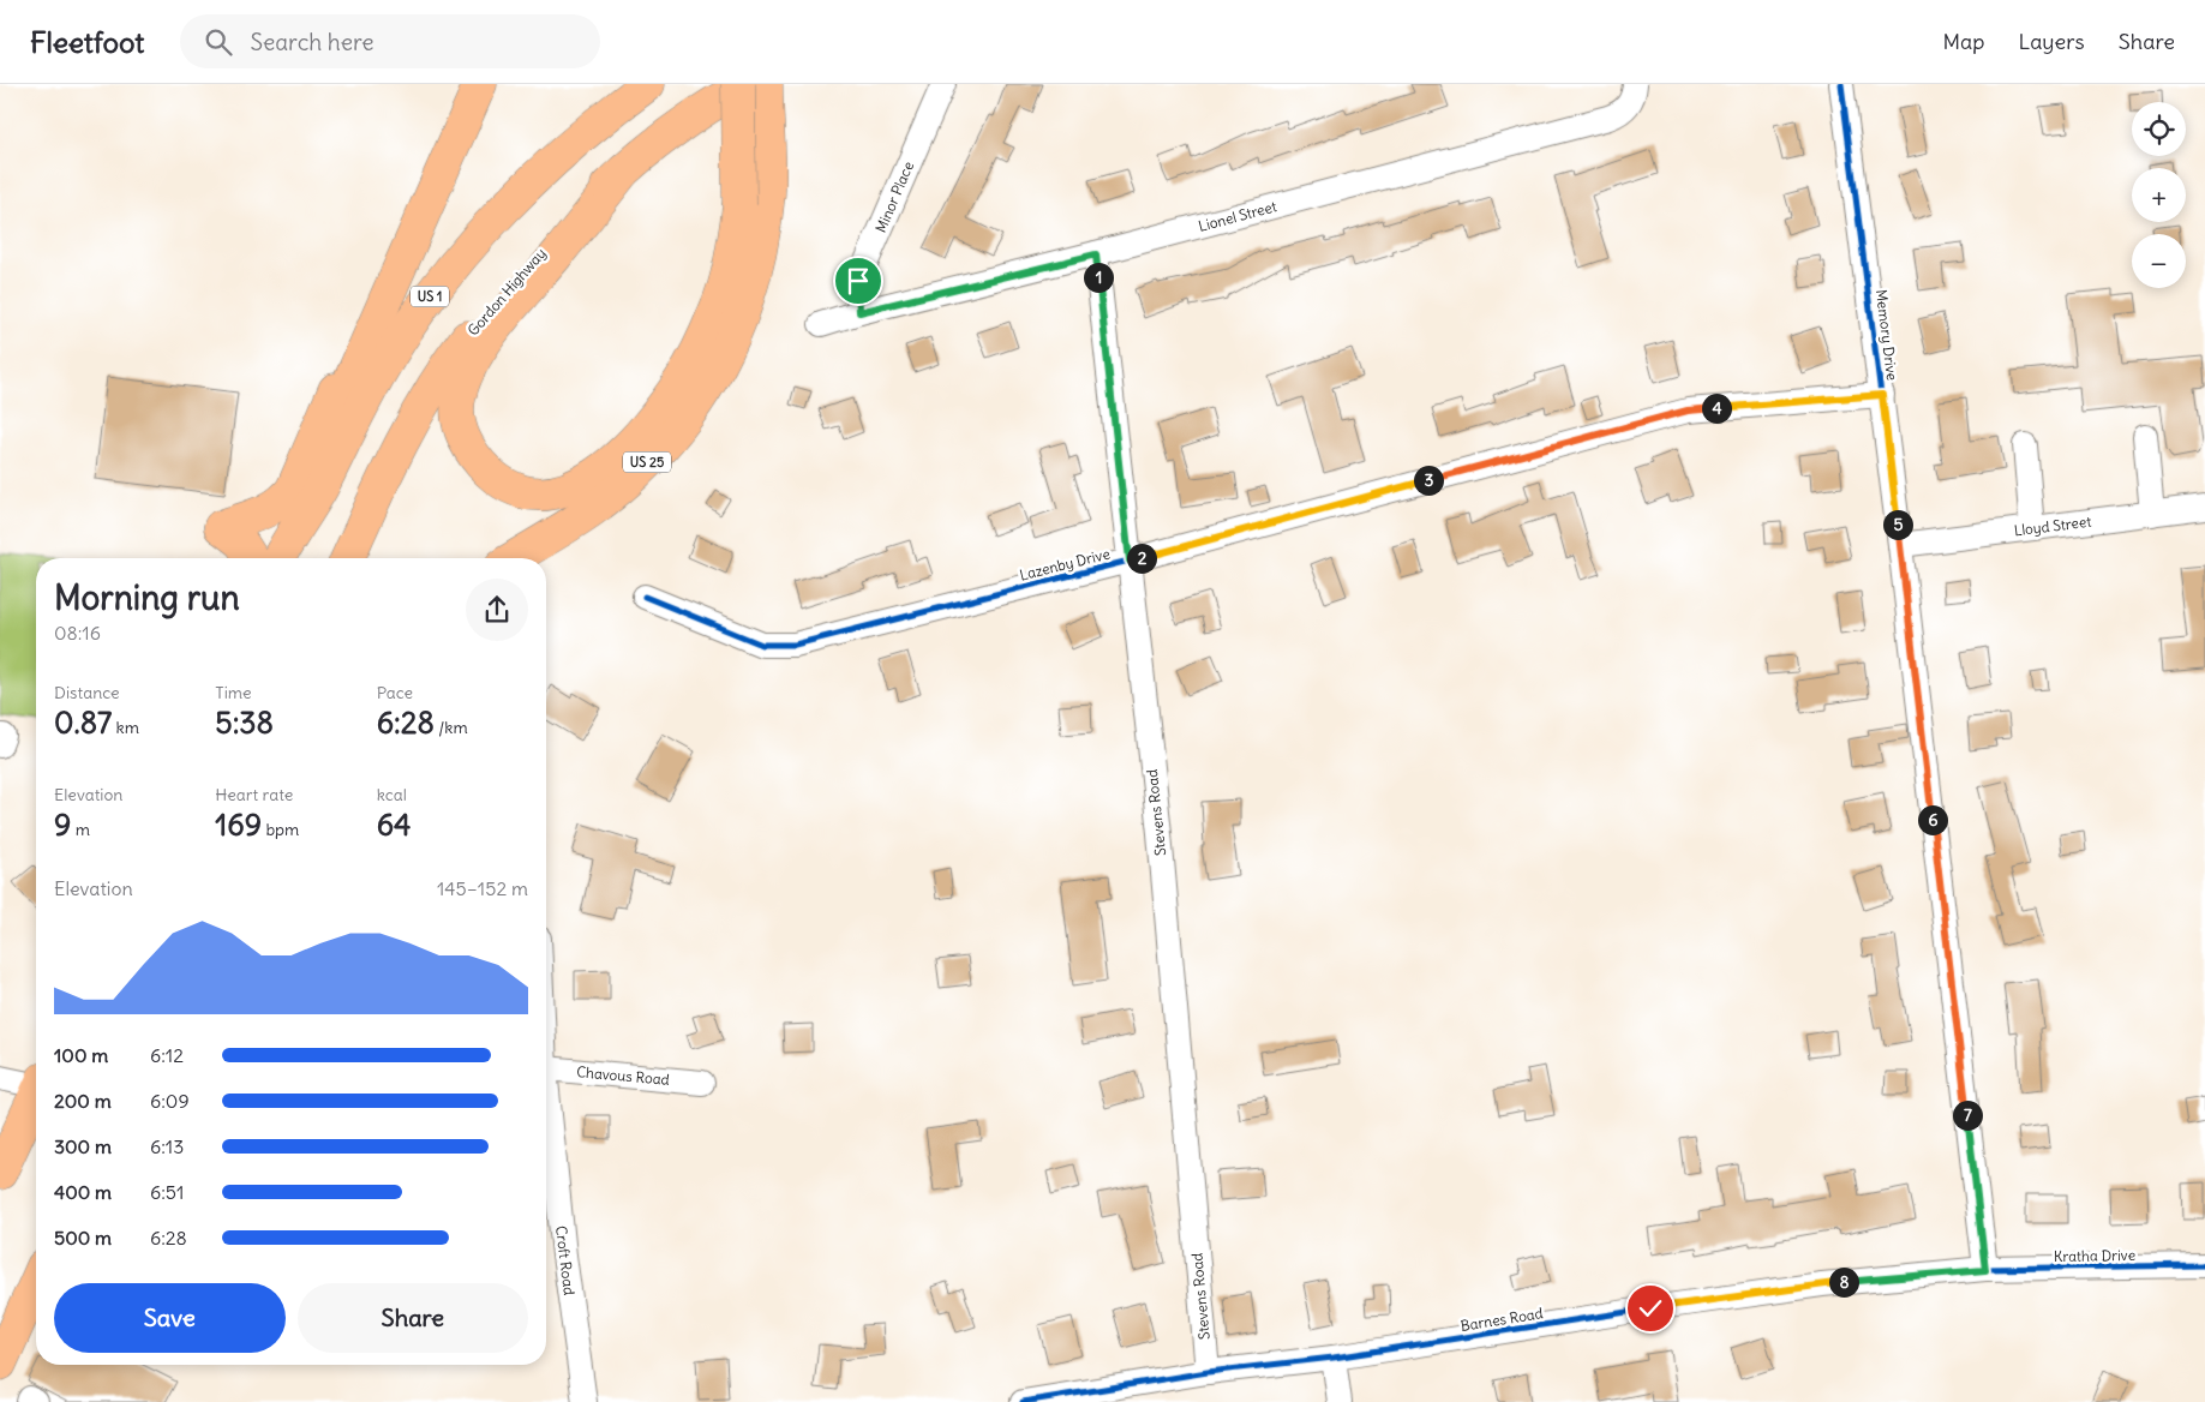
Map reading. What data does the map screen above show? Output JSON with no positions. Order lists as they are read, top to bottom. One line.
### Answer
{"streets":{"highway":["Gordon Highway","US 1","US 25"],"street":["Minor Place","Lionel Street","Memory Drive","Lloyd Street","Lazenby Drive","Stevens Road","Chavous Road","Kratha Drive","Croft Road","Barnes Road"]},"crossings":[["Minor Place","Lionel Street"],["Lionel Street","Stevens Road"],["Memory Drive","Lloyd Street"],["Memory Drive","Lazenby Drive"],["Memory Drive","Kratha Drive"],["Memory Drive","Barnes Road"],["Lazenby Drive","Stevens Road"],["Stevens Road","Barnes Road"],["Kratha Drive","Barnes Road"]],"page":{"header":"Fleetfoot","search":"Search here","nav":["Map","Layers","Share"],"map_buttons":["+","−"],"pins":["1","4","3","5","2","6","7","8"],"heading":["Morning run","08:16"],"stats":[["Distance","0.87 km"],["Time","5:38"],["Pace","6:28 /km"],["Elevation","9 m"],["Heart rate","169 bpm"],["kcal","64"]],"chart":["Elevation","145–152 m"],"list":[{"name":"100 m","note":"6:12"},{"name":"200 m","note":"6:09"},{"name":"300 m","note":"6:13"},{"name":"400 m","note":"6:51"},{"name":"500 m","note":"6:28"}],"buttons":["Save","Share"]}}
